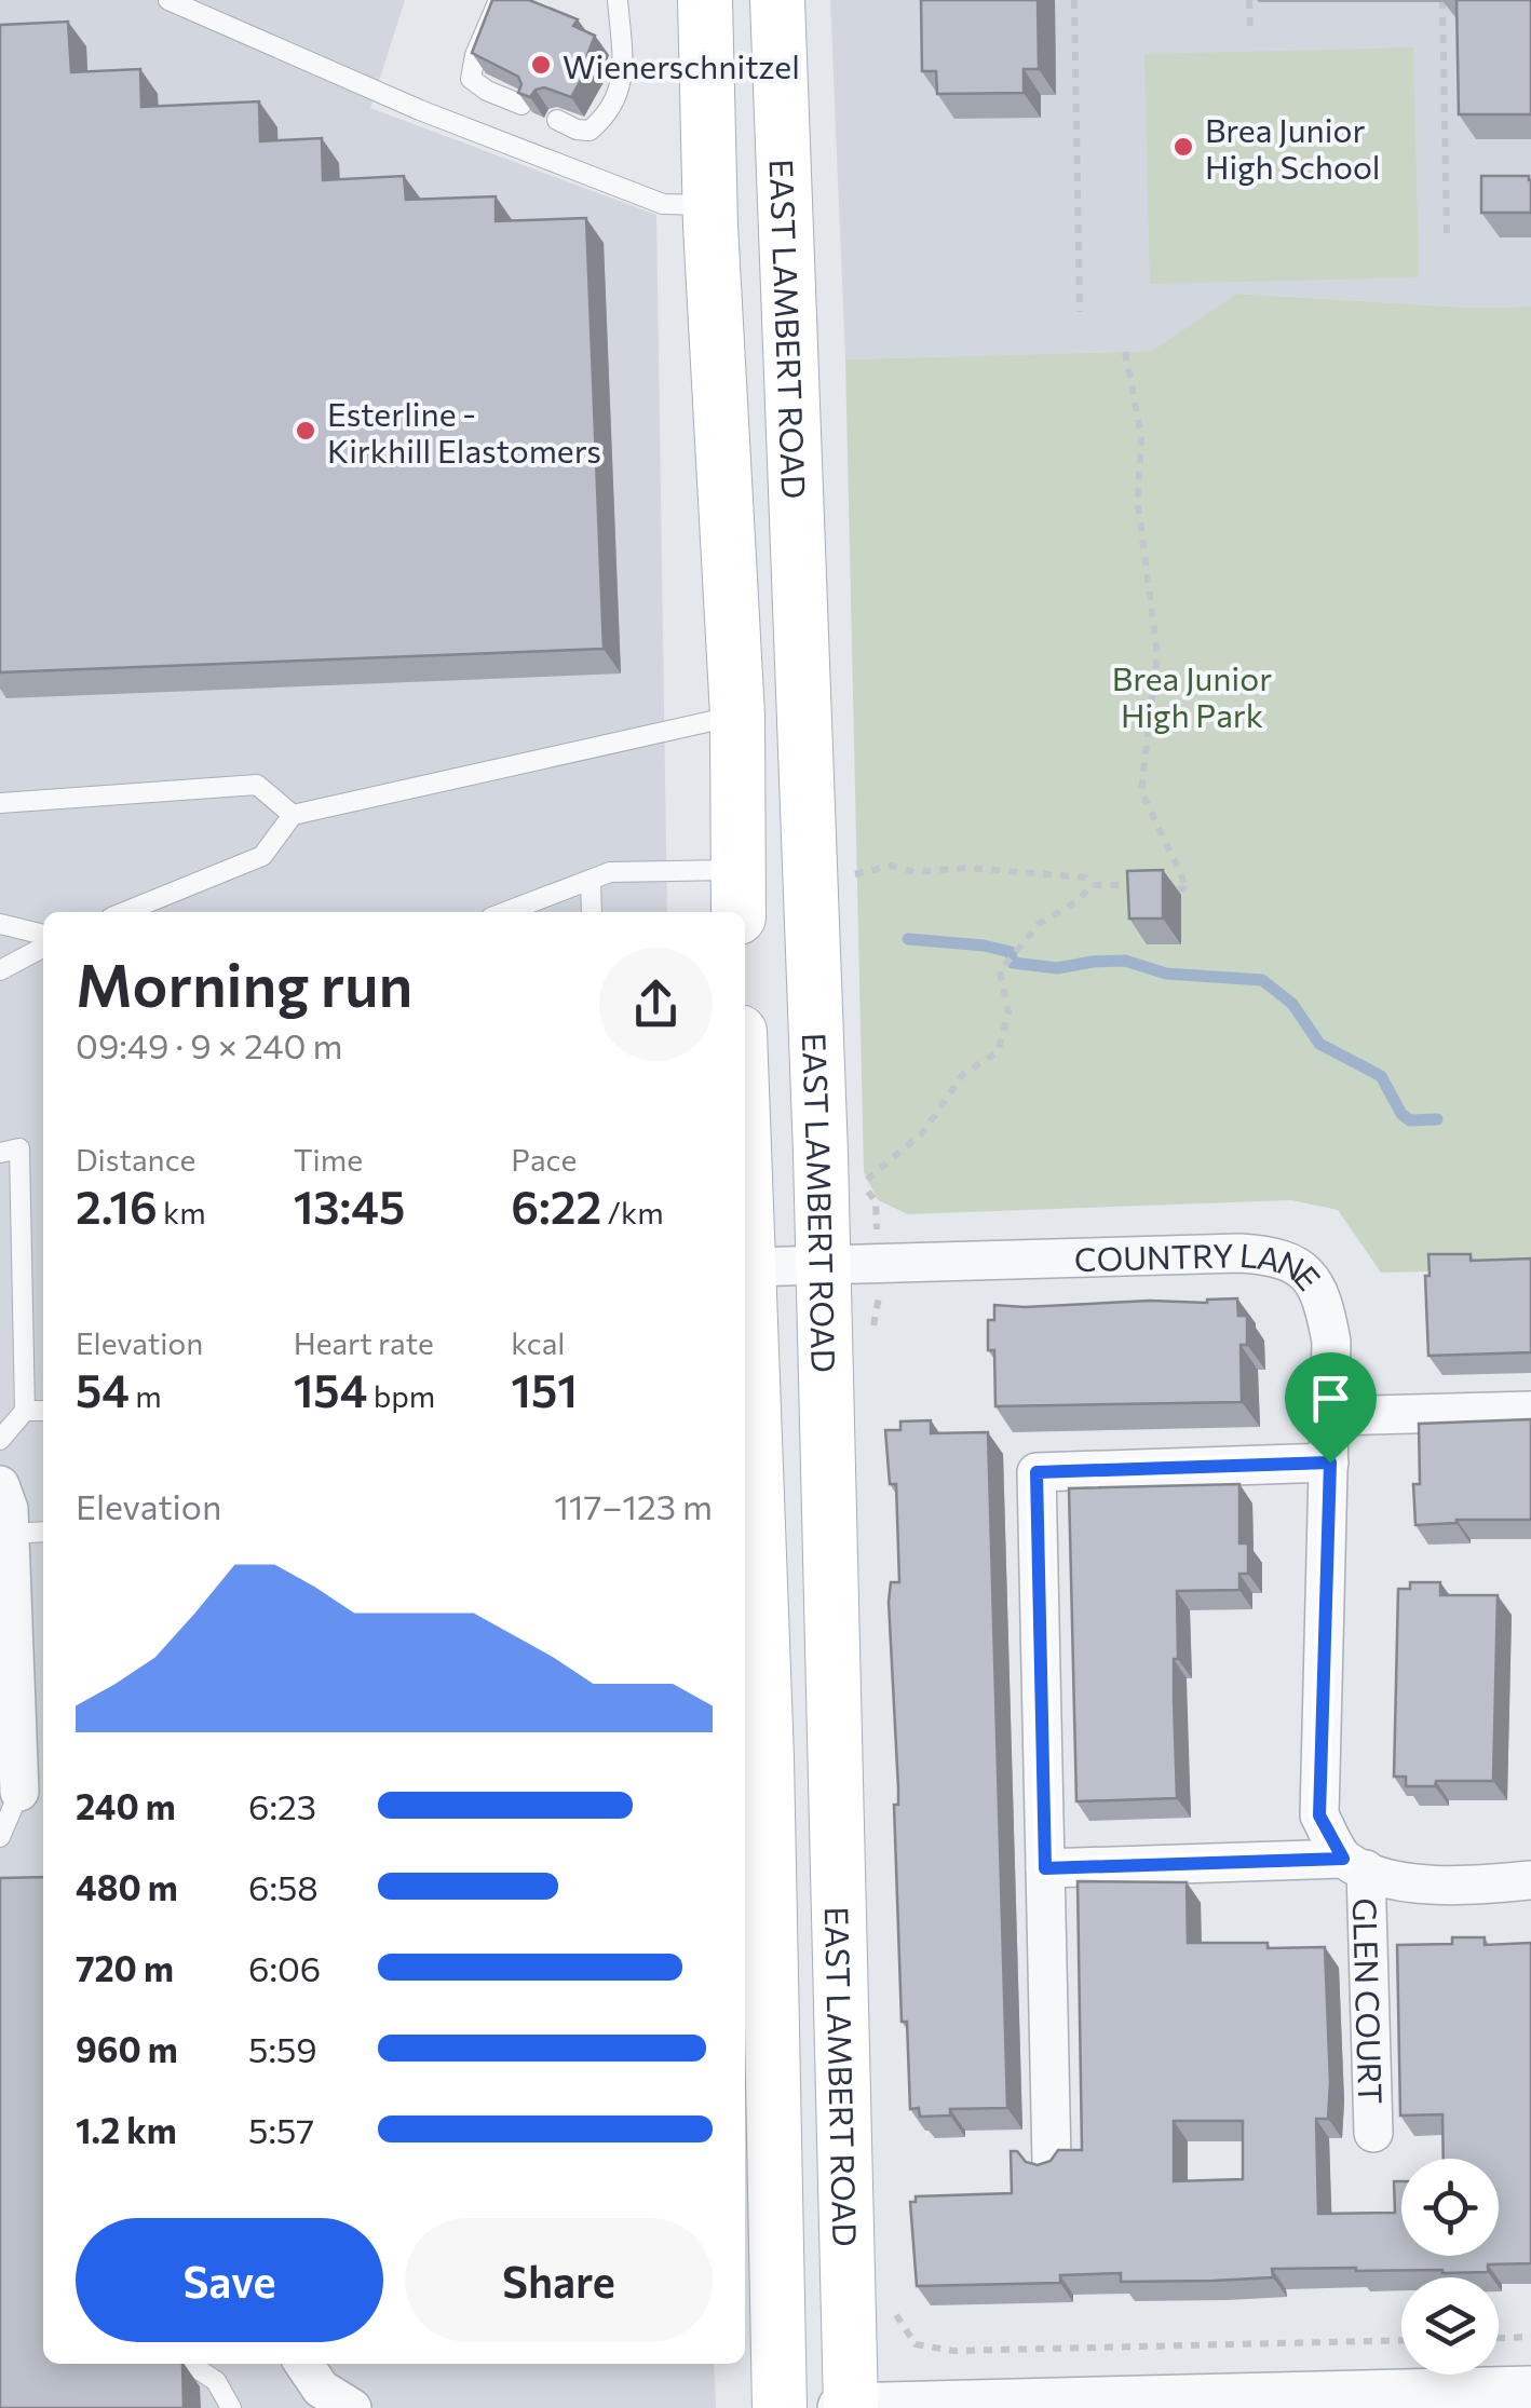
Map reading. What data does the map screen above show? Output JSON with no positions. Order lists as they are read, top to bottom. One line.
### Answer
{"streets":{"main road":["EAST LAMBERT ROAD"],"street":["COUNTRY LANE","GLEN COURT"]},"crossings":[["EAST LAMBERT ROAD","COUNTRY LANE"],["COUNTRY LANE","GLEN COURT"]],"parks":["Brea Junior High Park"],"places":["Wienerschnitzel","Brea Junior High School","Esterline - Kirkhill Elastomers"],"page":{"heading":["Morning run","09:49 · 9 × 240 m"],"stats":[["Distance","2.16 km"],["Time","13:45"],["Pace","6:22 /km"],["Elevation","54 m"],["Heart rate","154 bpm"],["kcal","151"]],"chart":["Elevation","117–123 m"],"list":[{"name":"240 m","note":"6:23"},{"name":"480 m","note":"6:58"},{"name":"720 m","note":"6:06"},{"name":"960 m","note":"5:59"},{"name":"1.2 km","note":"5:57"}],"buttons":["Save","Share"]}}
